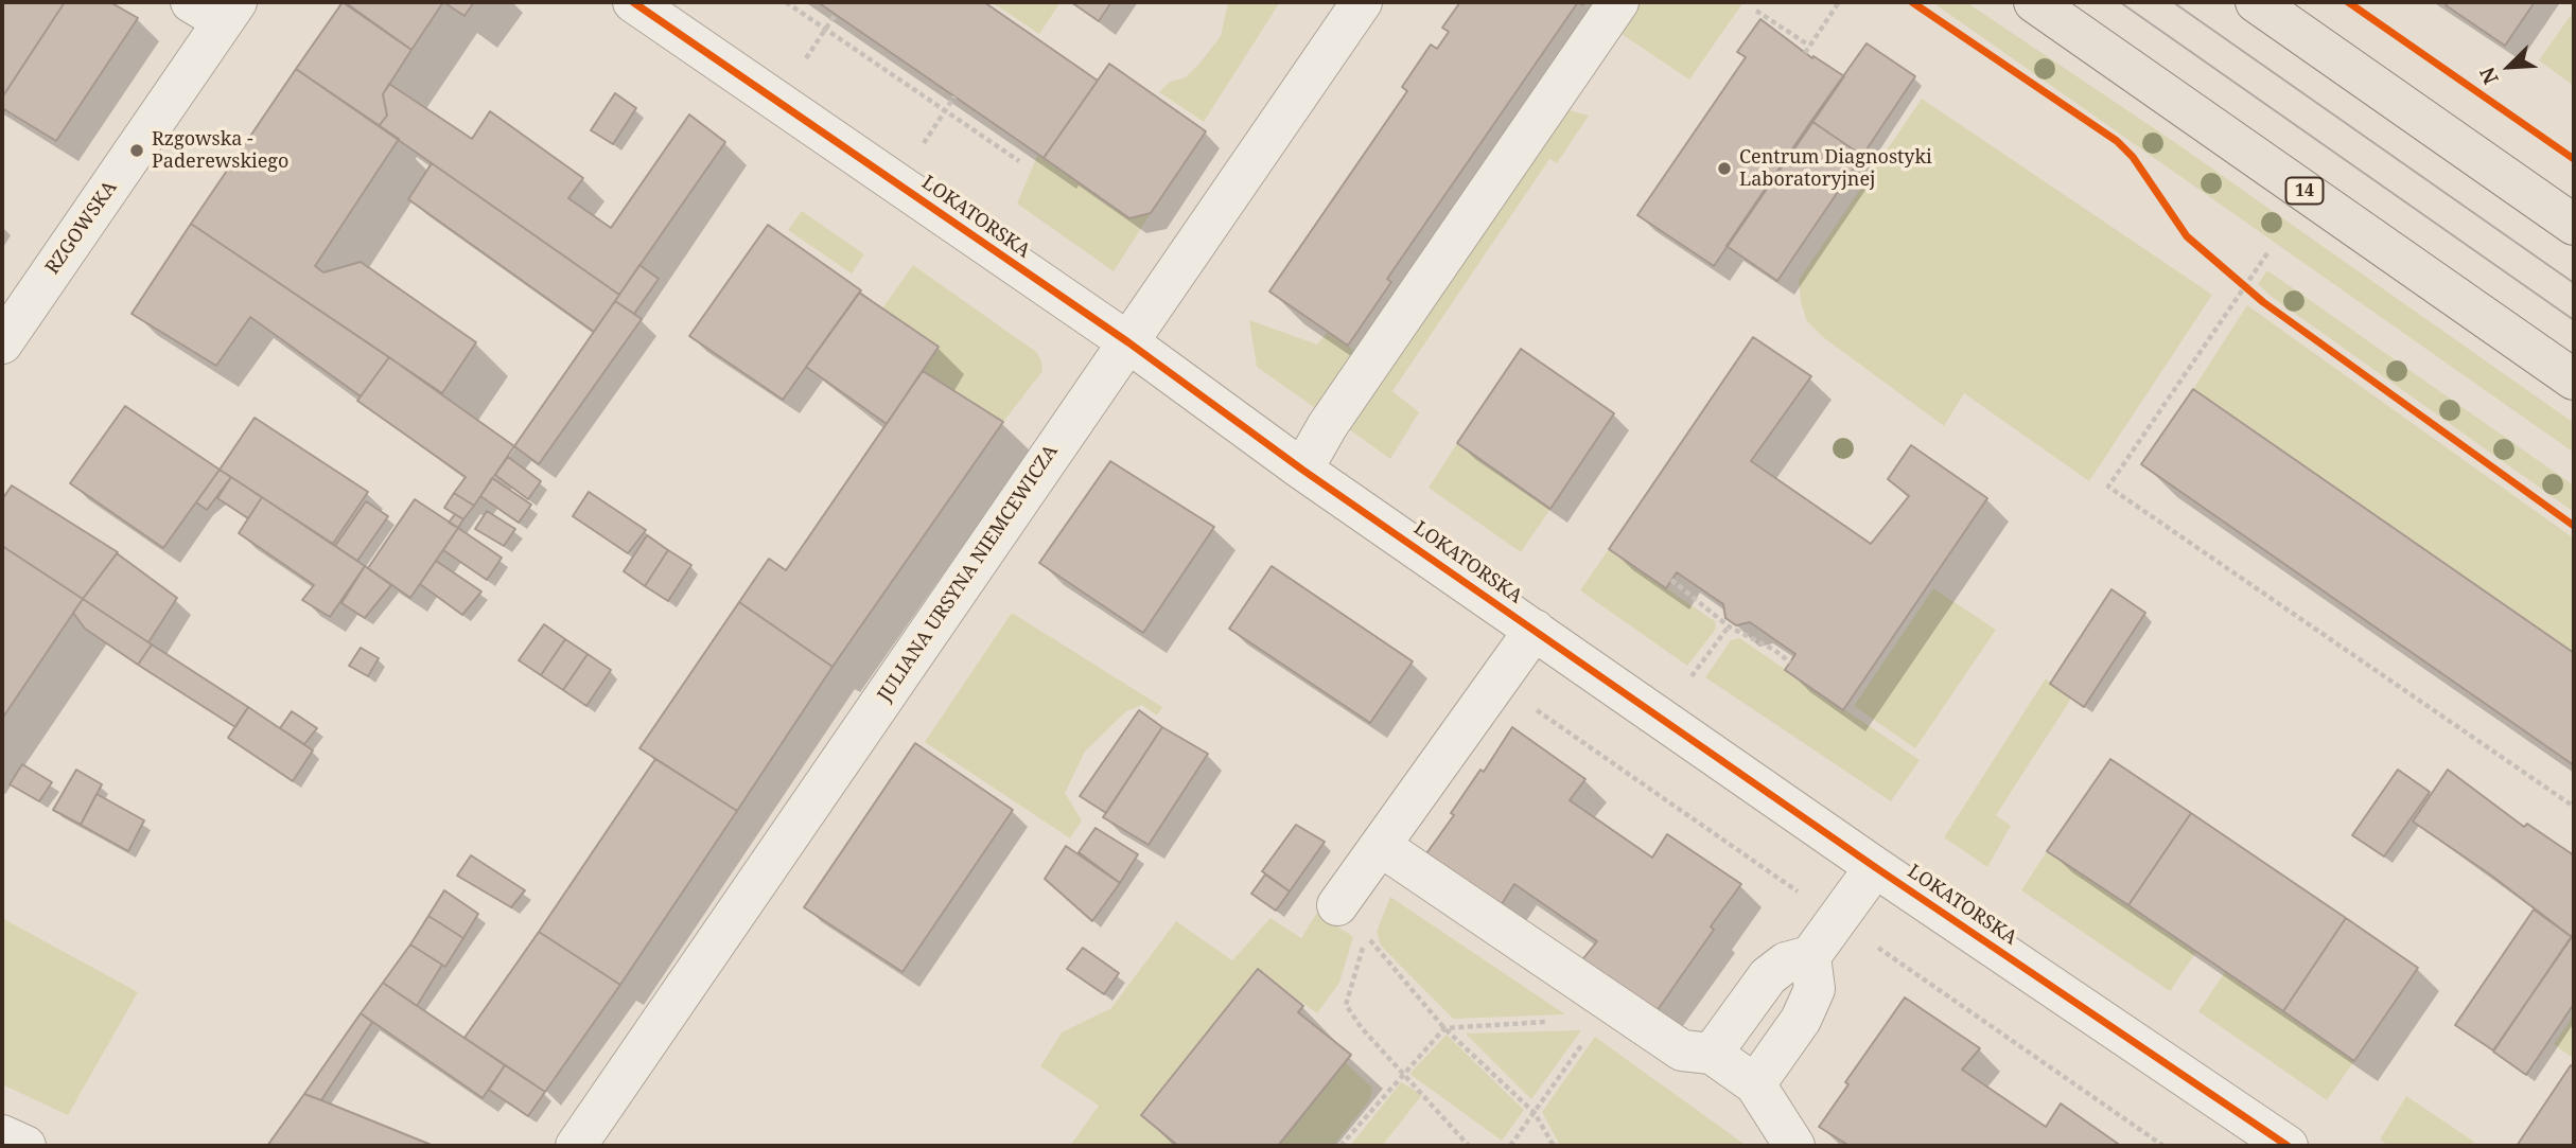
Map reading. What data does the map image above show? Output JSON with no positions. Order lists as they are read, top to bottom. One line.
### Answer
{"streets":{"main road":["14"],"street":["LOKATORSKA","RZGOWSKA","JULIANA URSYNA NIEMCEWICZA"]},"crossings":[["LOKATORSKA","JULIANA URSYNA NIEMCEWICZA"]],"places":["Rzgowska - Paderewskiego","Centrum Diagnostyki Laboratoryjnej"],"north":"bottom left"}
